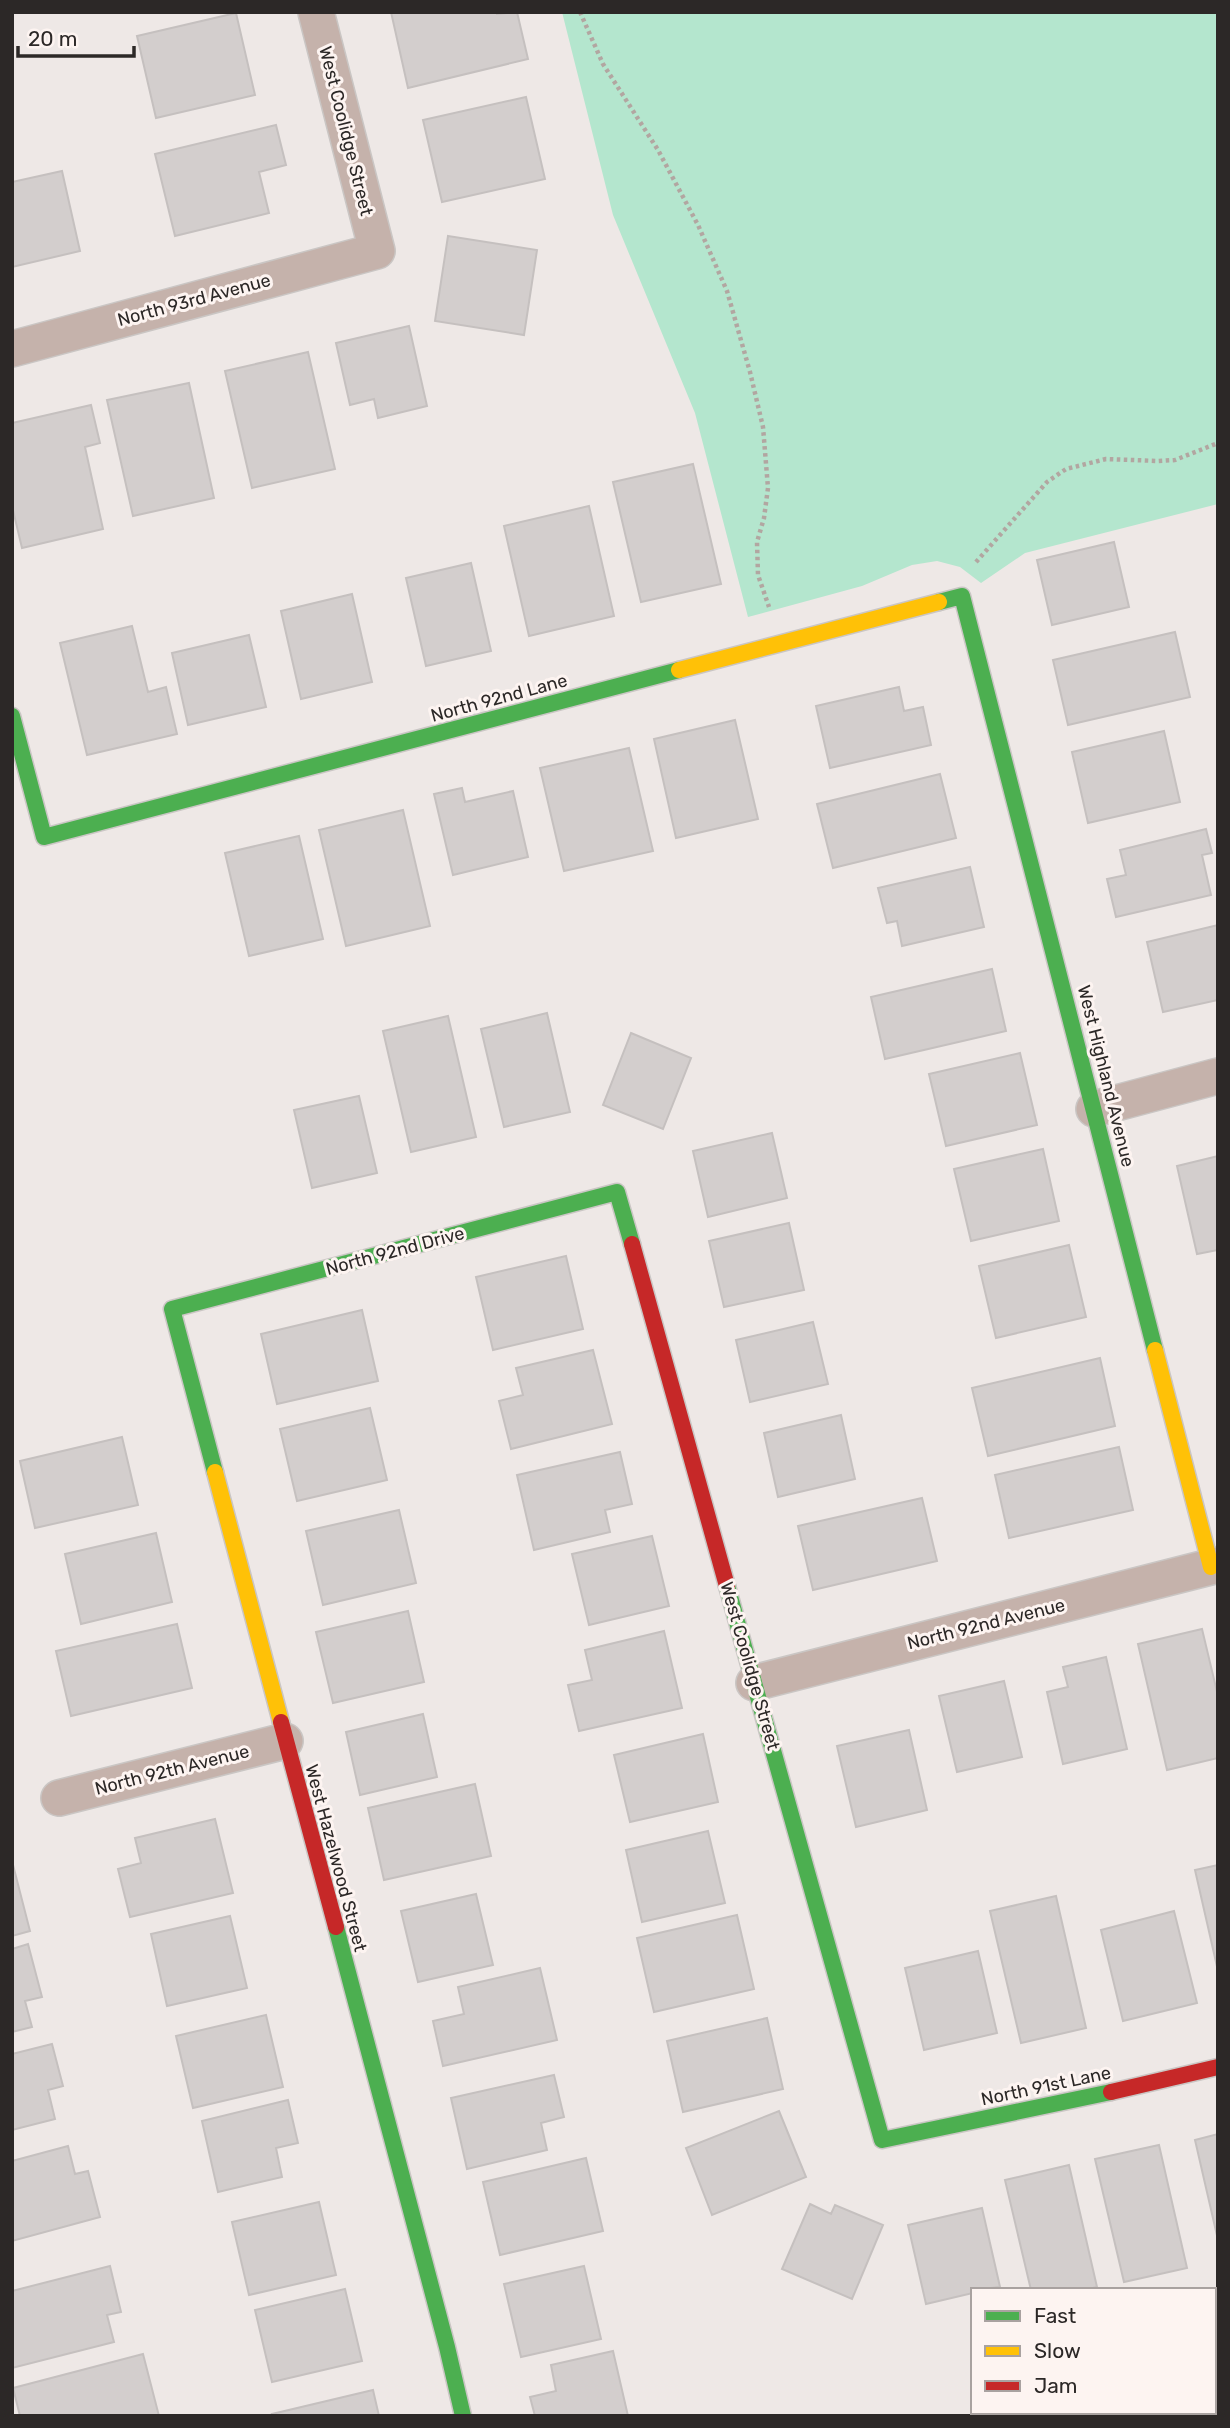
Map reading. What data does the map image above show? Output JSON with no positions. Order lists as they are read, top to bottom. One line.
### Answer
{"streets":{"street":["West Coolidge Street","North 93rd Avenue","North 92nd Lane","West Highland Avenue","North 92nd Drive","North 92nd Avenue","North 92th Avenue","West Hazelwood Street","North 91st Lane"]},"crossings":[["West Coolidge Street","North 93rd Avenue"],["West Coolidge Street","North 92nd Drive"],["West Coolidge Street","North 92nd Avenue"],["West Coolidge Street","North 91st Lane"],["North 92nd Lane","West Highland Avenue"],["West Highland Avenue","North 92nd Avenue"],["North 92nd Drive","West Hazelwood Street"],["North 92th Avenue","West Hazelwood Street"]],"legend":["Fast","Slow","Jam"],"scale_bar":"20 m"}
